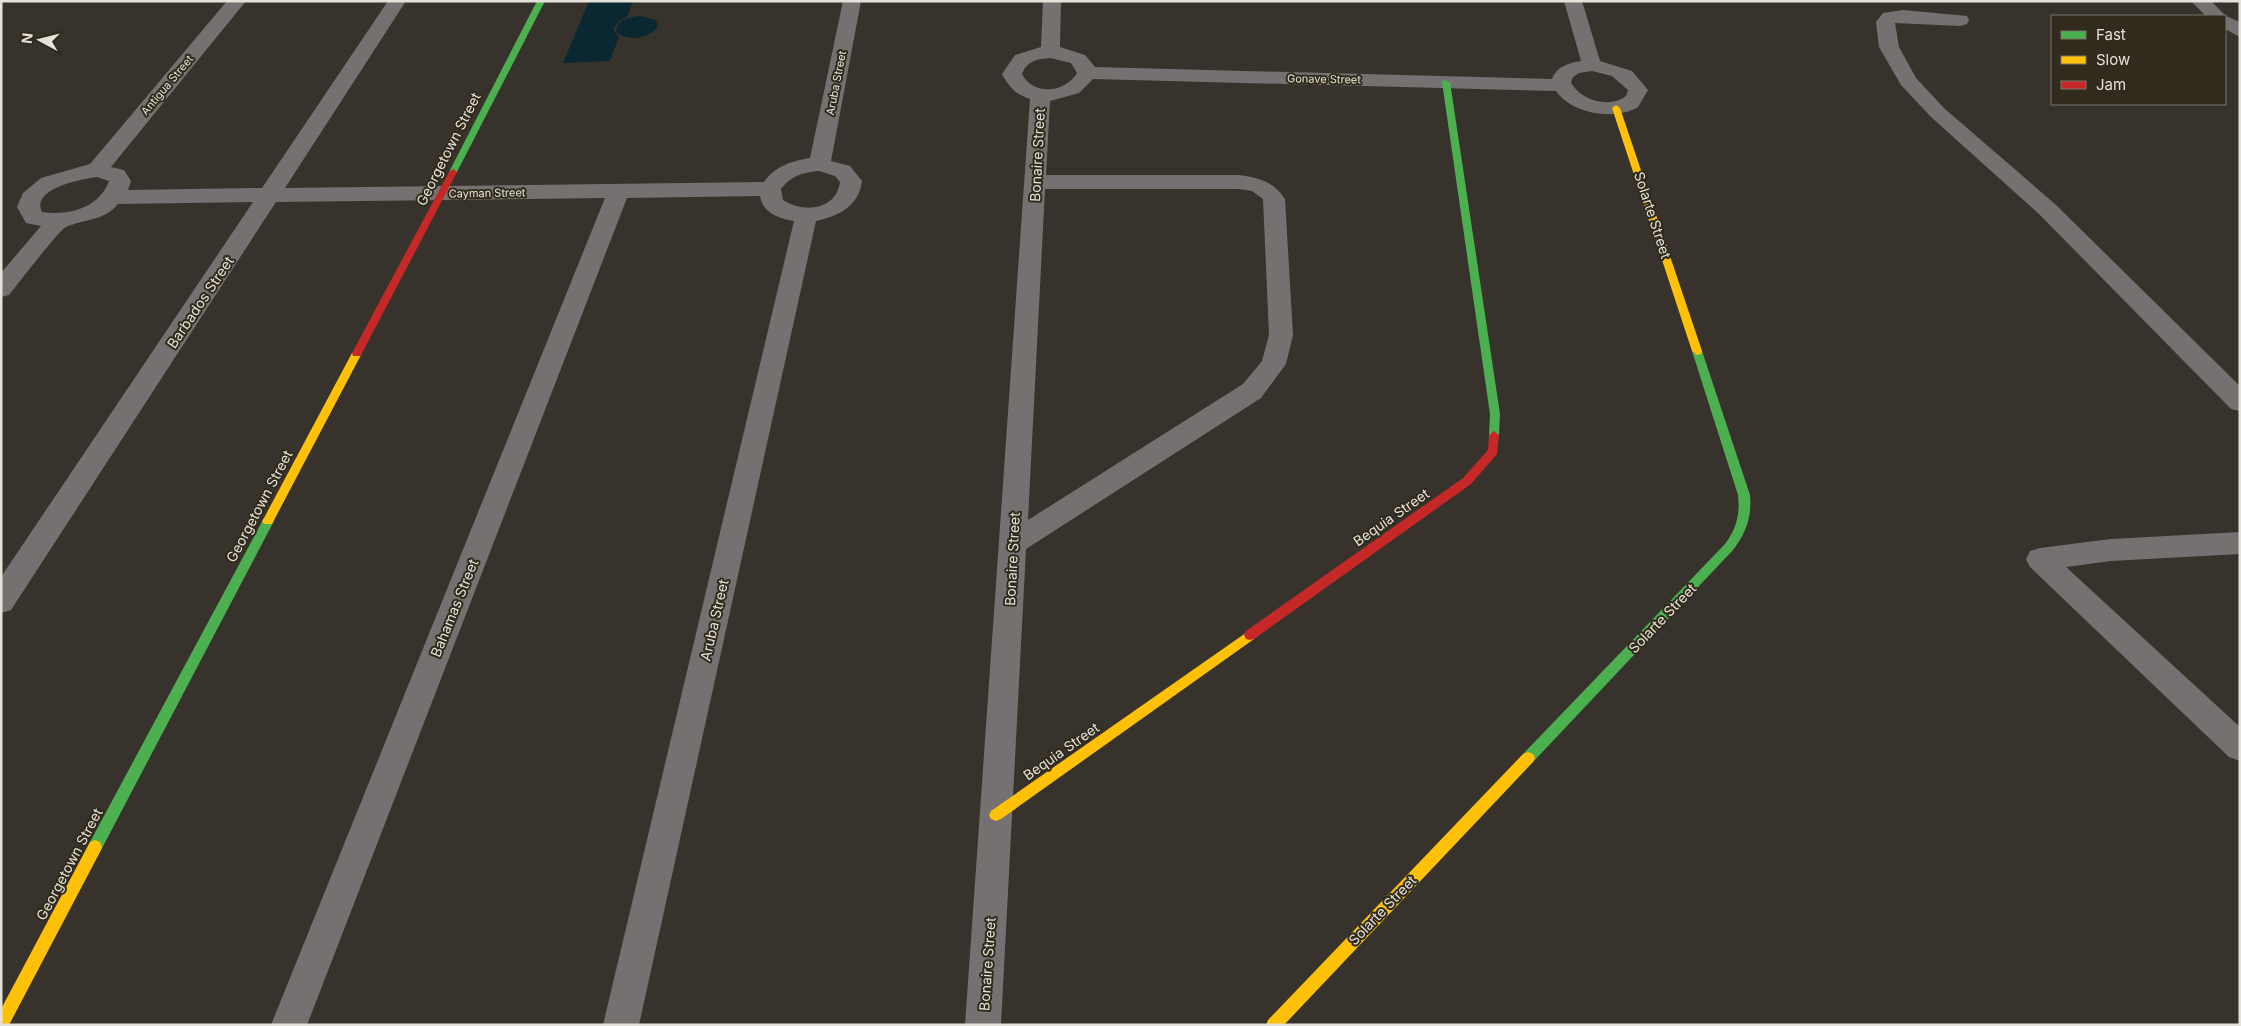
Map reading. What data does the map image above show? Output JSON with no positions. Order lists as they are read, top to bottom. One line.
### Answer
{"streets":{"street":["Gonave Street","Aruba Street","Antigua Street","Georgetown Street","Bonaire Street","Cayman Street","Solarte Street","Barbados Street","Bequia Street","Bahamas Street"]},"crossings":[["Gonave Street","Bonaire Street"],["Gonave Street","Bequia Street"],["Aruba Street","Cayman Street"],["Georgetown Street","Cayman Street"],["Bonaire Street","Bequia Street"],["Cayman Street","Barbados Street"],["Cayman Street","Bahamas Street"]],"legend":["Fast","Slow","Jam"],"north":"left"}
